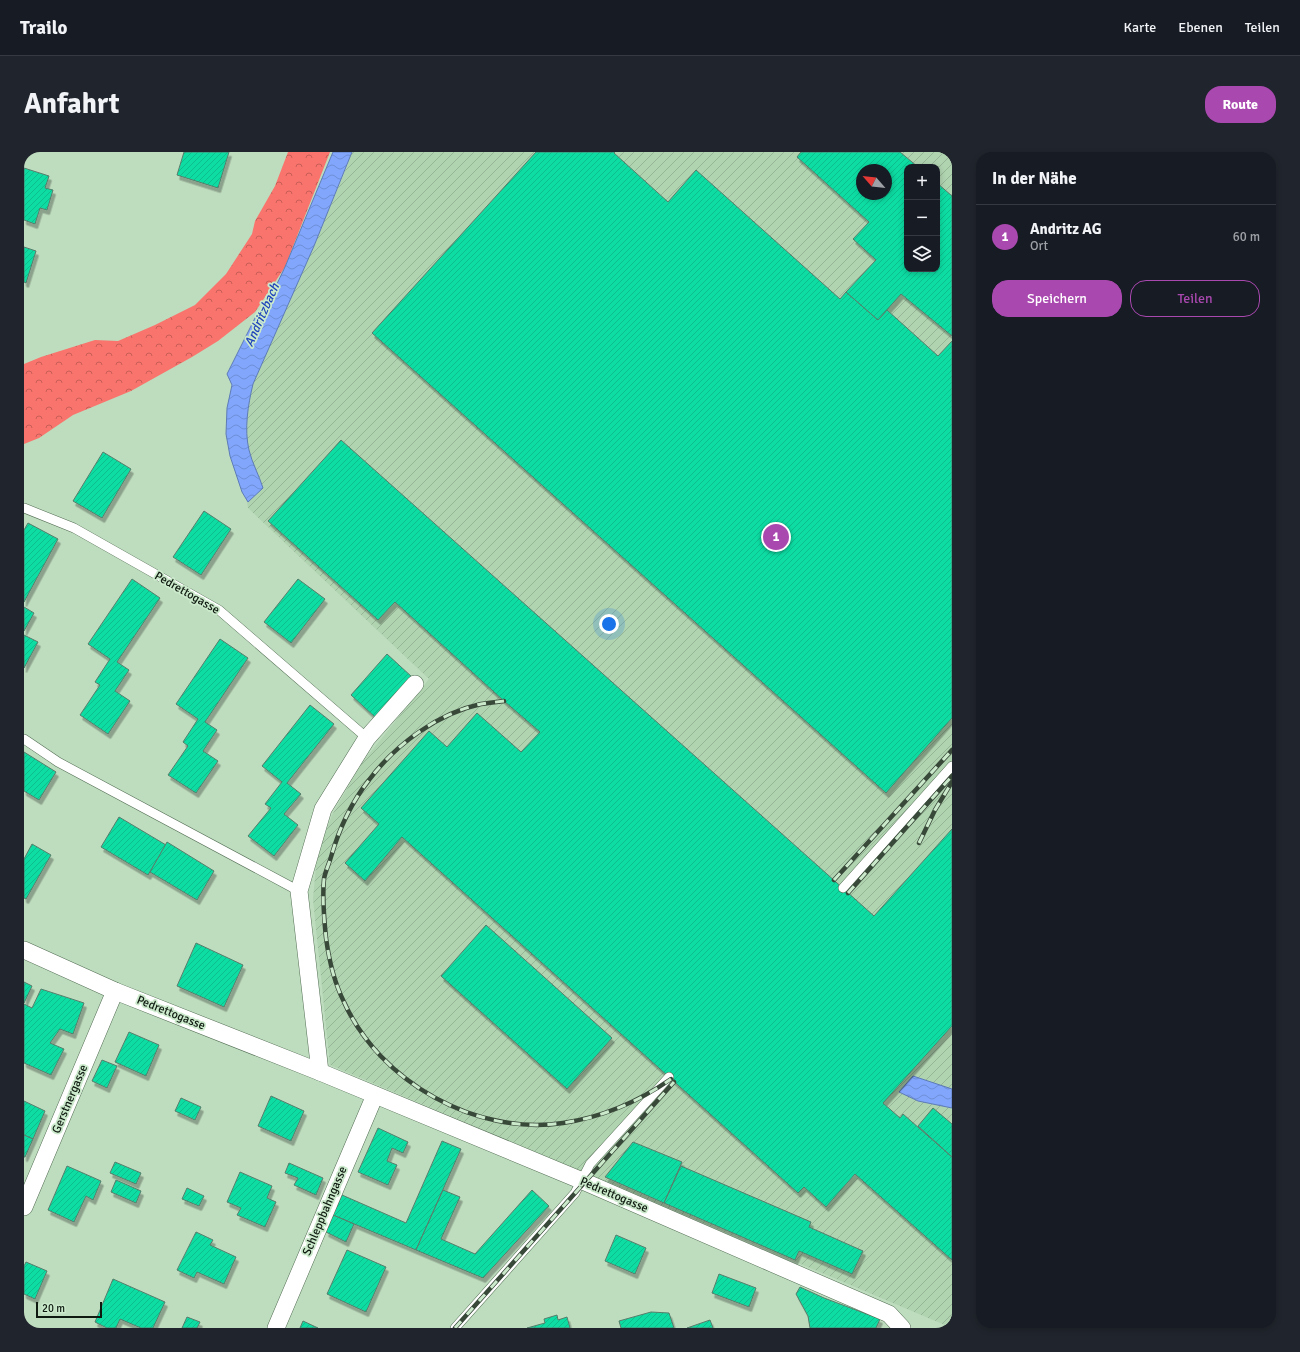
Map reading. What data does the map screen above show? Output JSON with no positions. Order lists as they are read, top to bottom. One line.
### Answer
{"streets":{"street":["Pedrettogasse","Gerstnergasse","Schleppbahngasse"]},"crossings":[["Pedrettogasse","Gerstnergasse"],["Pedrettogasse","Schleppbahngasse"]],"water":["Andritzbach"],"scale_bar":"20 m","north":"top left","page":{"header":"Trailo","nav":["Karte","Ebenen","Teilen"],"buttons":["Route",["Speichern","Teilen"]],"title":"Anfahrt","heading":"In der Nähe","map_buttons":["+","−"],"list":[{"mark":"1","name":"Andritz AG","note":"Ort","value":"60 m"}],"pins":"1","scale":"20 m"}}
